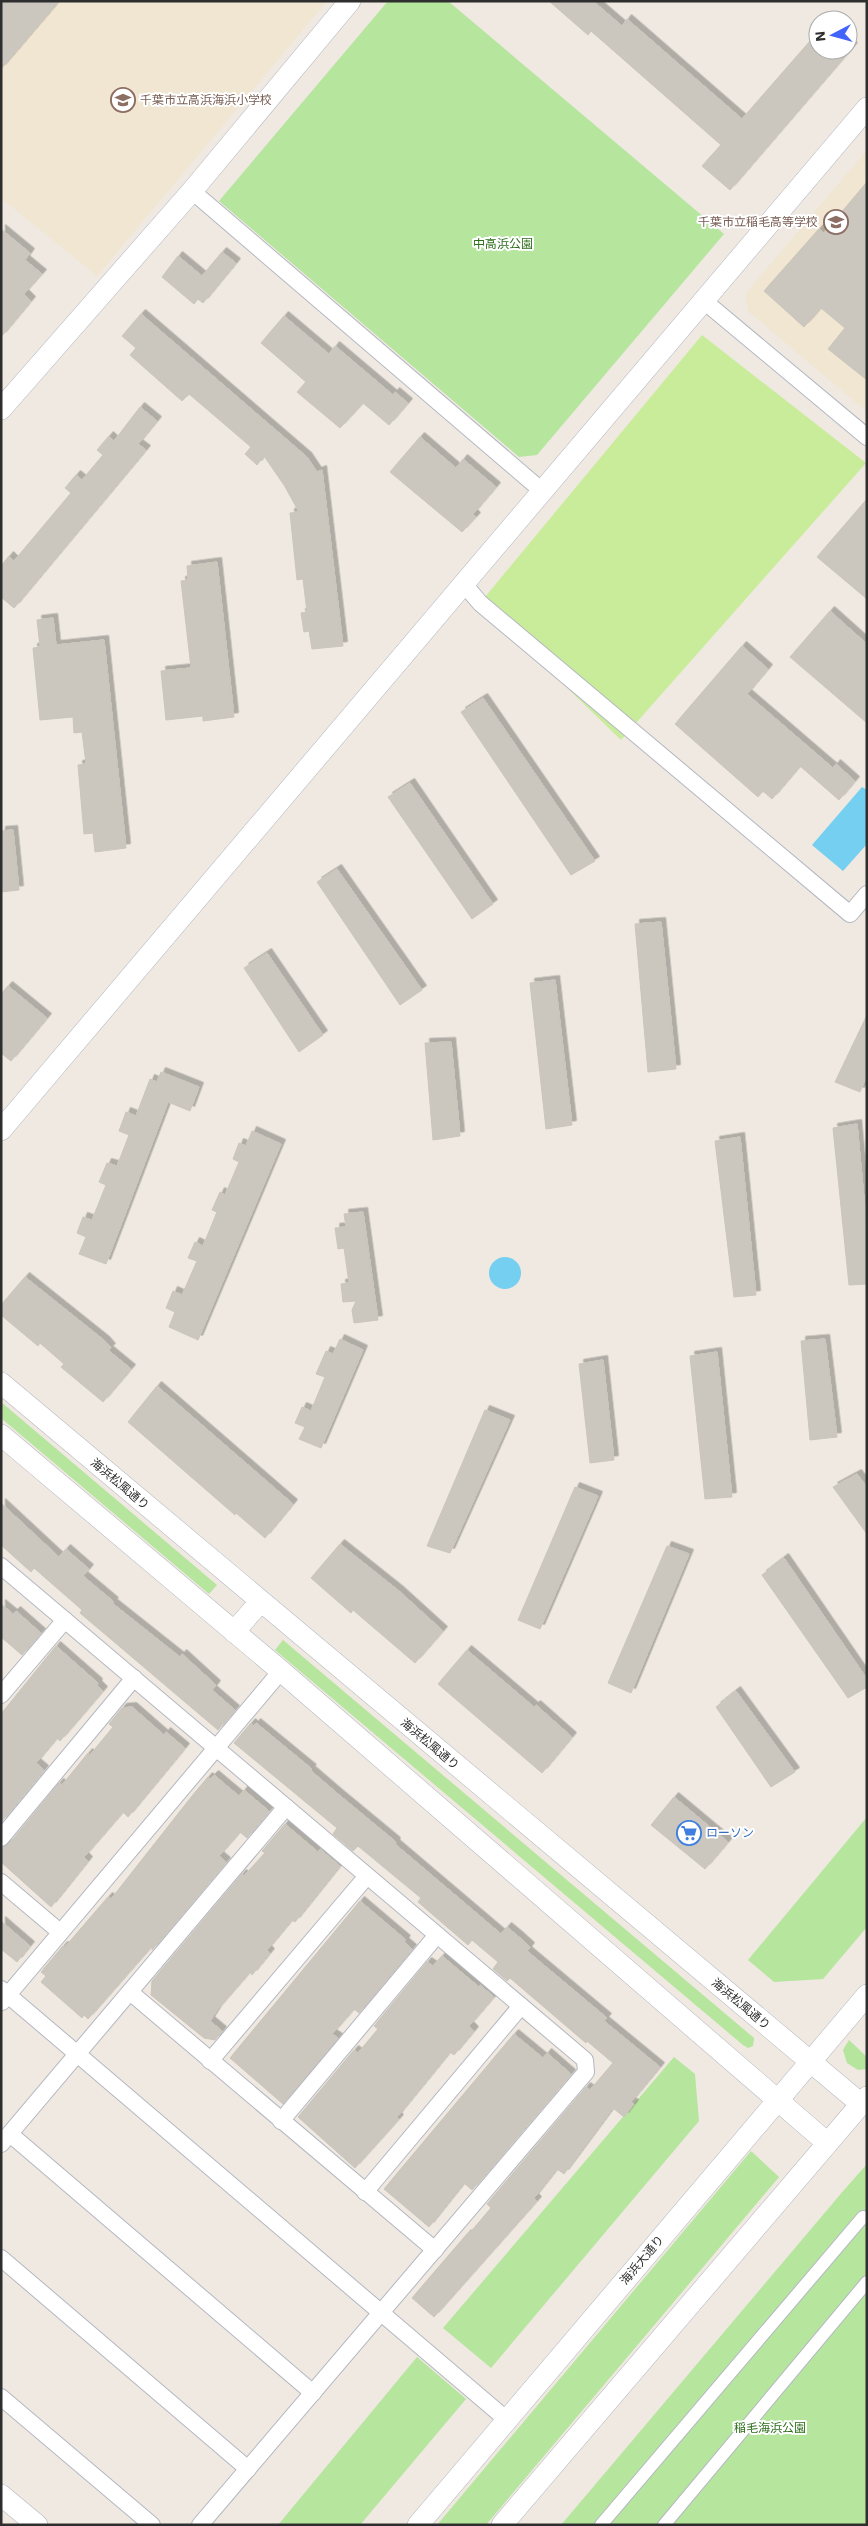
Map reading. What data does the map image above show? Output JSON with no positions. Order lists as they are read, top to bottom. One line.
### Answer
{"streets":{"street":["海浜松風通り","海浜大通り"]},"crossings":[["海浜松風通り","海浜大通り"]],"parks":["中高浜公園","稲毛海浜公園"],"places":{"school or university":["千葉市立高浜海浜小学校","千葉市立稲毛高等学校"],"supermarket":["ローソン"]},"north":"left"}
